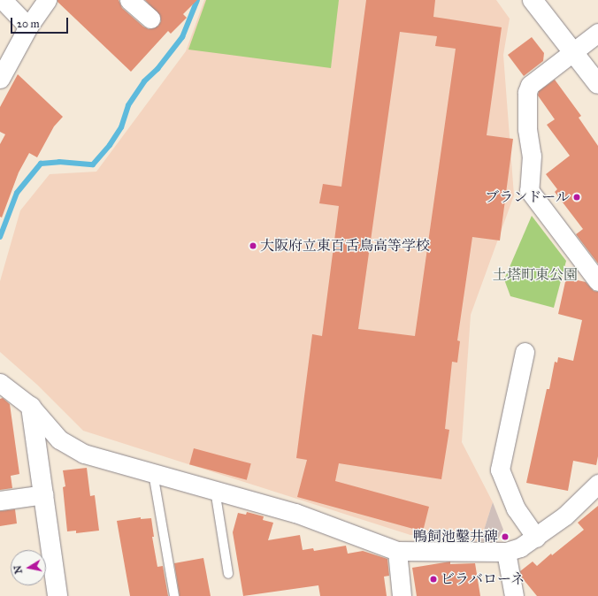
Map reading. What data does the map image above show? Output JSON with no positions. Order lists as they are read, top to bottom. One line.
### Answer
{"parks":["土塔町東公園"],"places":["ブランドール","大阪府立東百舌鳥高等学校","鴨飼池鑿井碑","ビラバローネ"],"scale_bar":"20 m","north":"left"}
